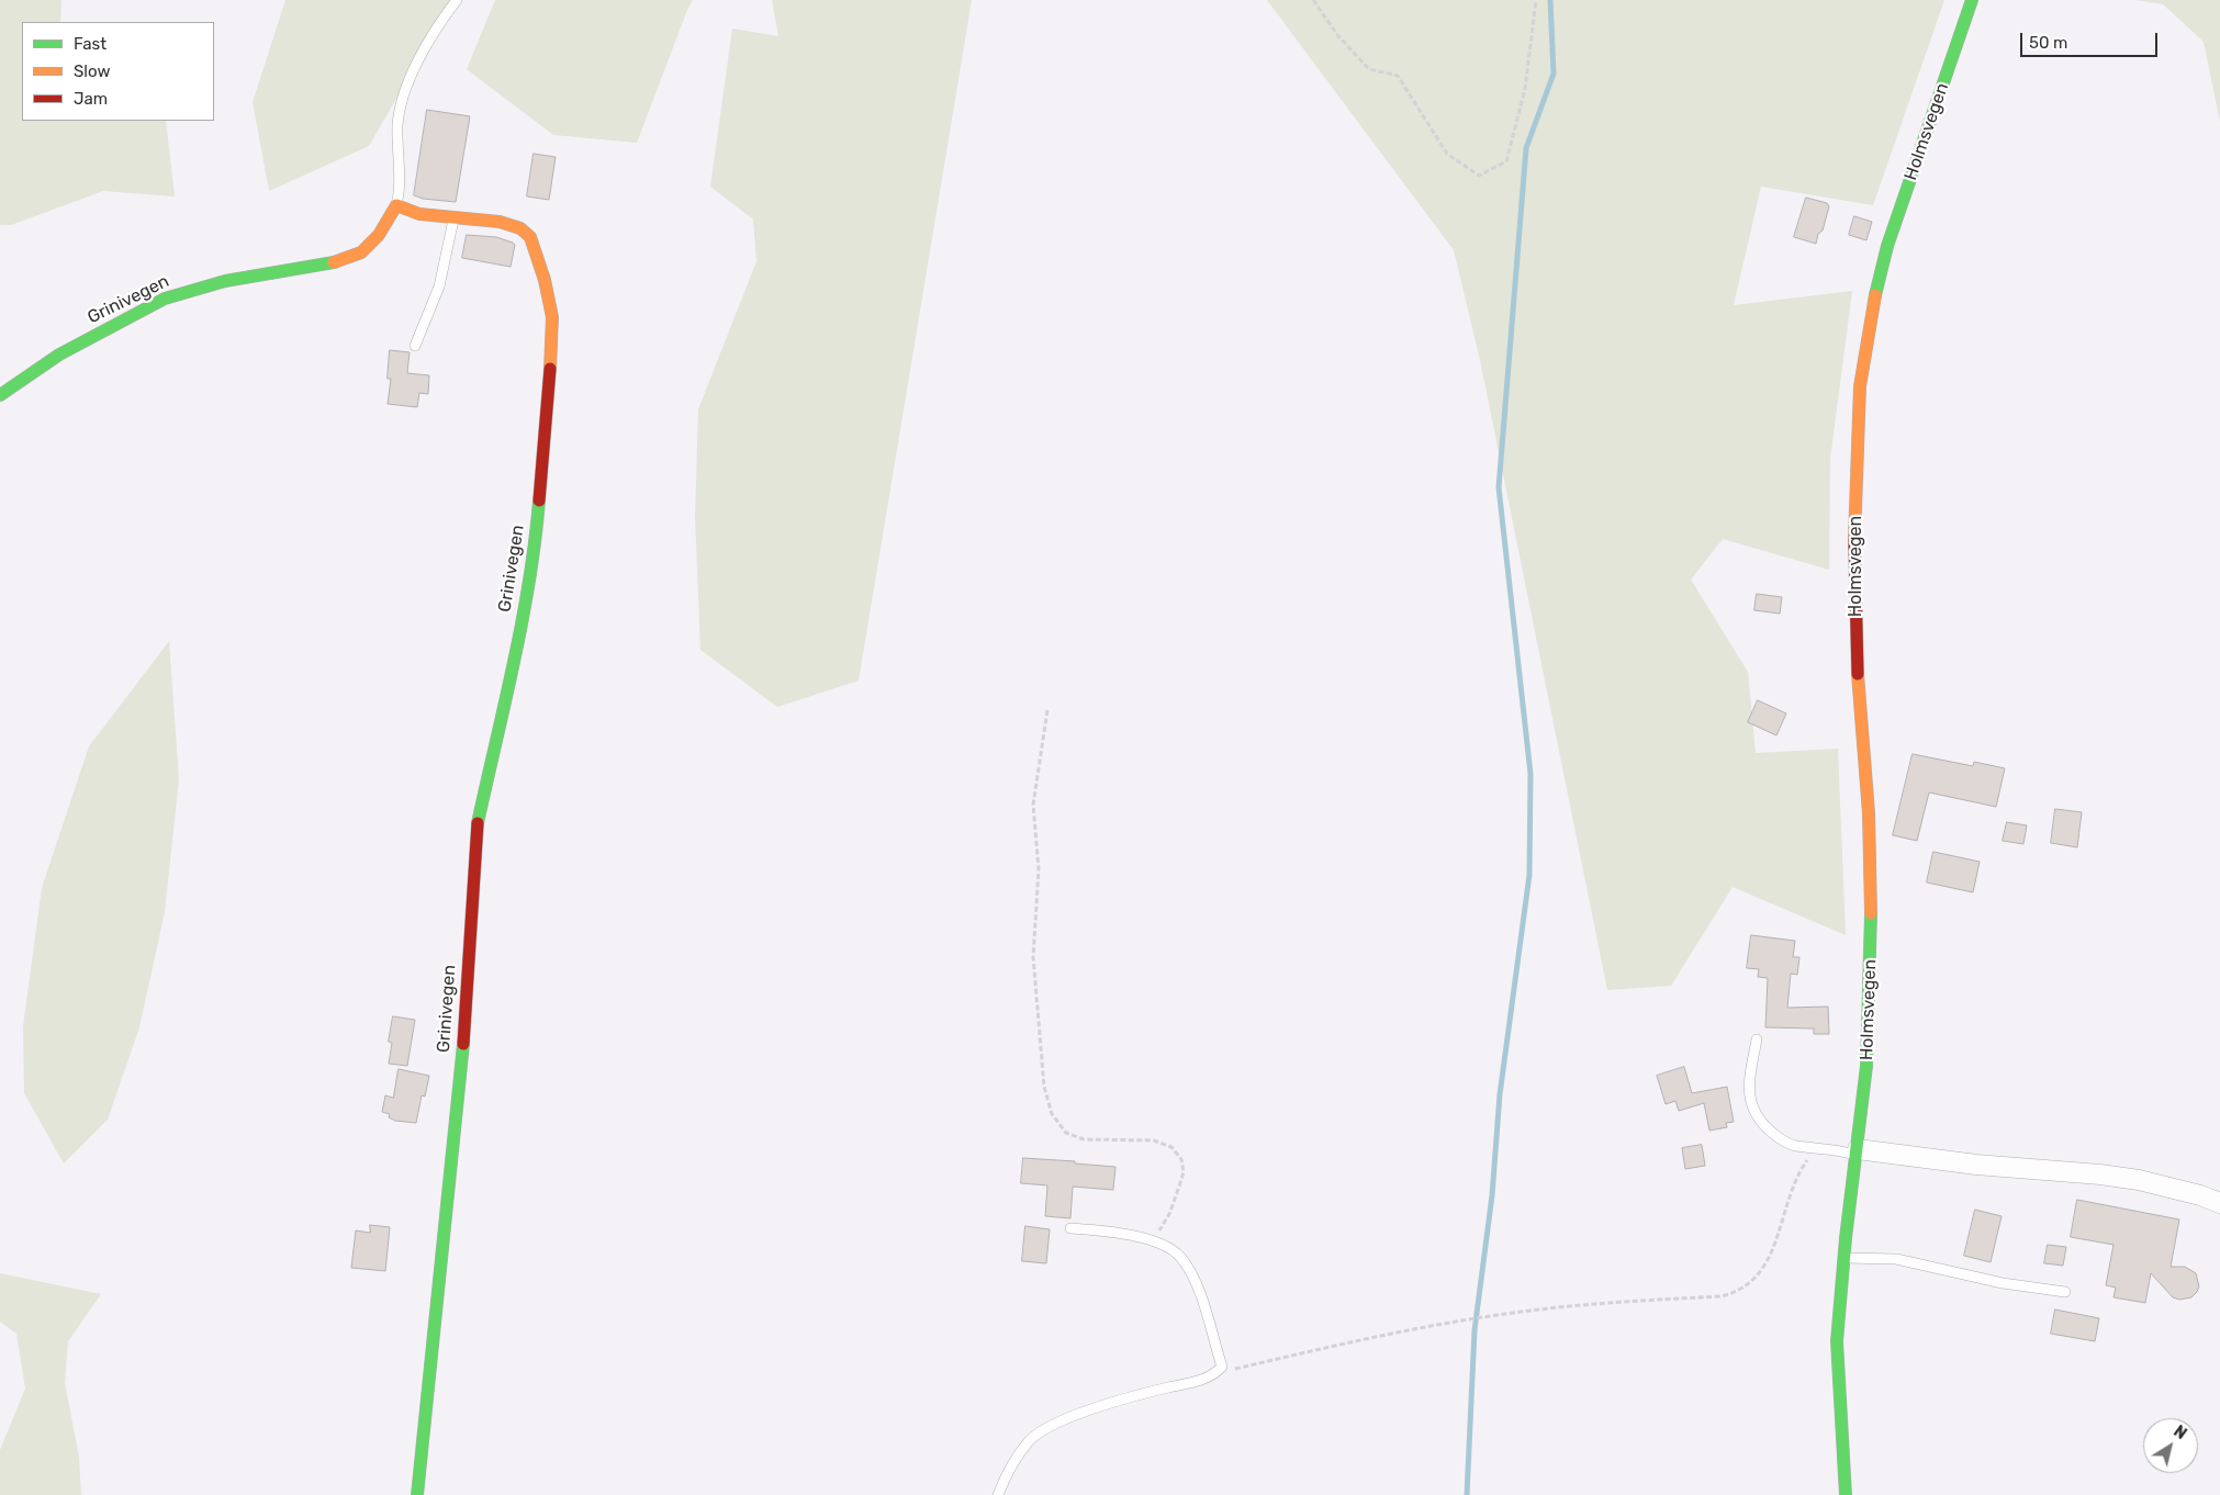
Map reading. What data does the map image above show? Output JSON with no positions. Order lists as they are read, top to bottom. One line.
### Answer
{"streets":{"street":["Holmsvegen","Grinivegen"]},"legend":["Fast","Slow","Jam"],"scale_bar":"50 m","north":"top right"}
